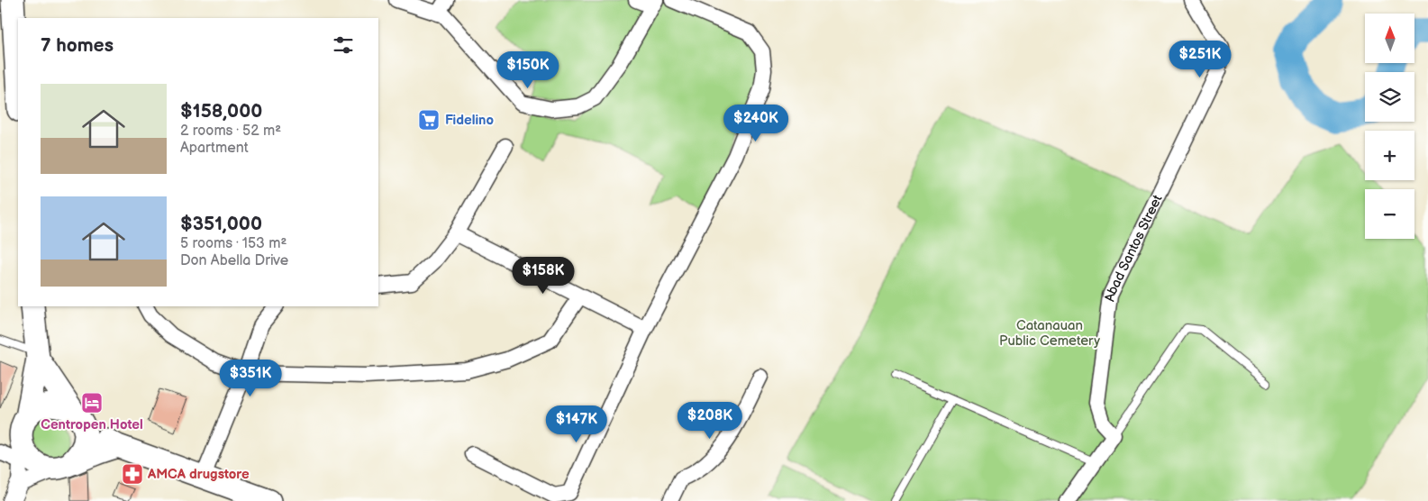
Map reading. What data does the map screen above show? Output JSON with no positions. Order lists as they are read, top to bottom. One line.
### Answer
{"streets":{"street":["Abad Santos Street"]},"parks":["Catanauan Public Cemetery"],"places":{"supermarket":["Fidelino"],"hotel":["Centropen Hotel"],"pharmacy":["AMCA drugstore"]},"north":"top","page":{"map_buttons":["+","−"],"heading":"7 homes","price":["$251K","$150K","$240K","$158K","$351K","$208K","$147K"],"list":[{"name":"$158,000","note":"2 rooms · 52 m² · Apartment"},{"name":"$351,000","note":"5 rooms · 153 m² · Don Abella Drive"}]}}
